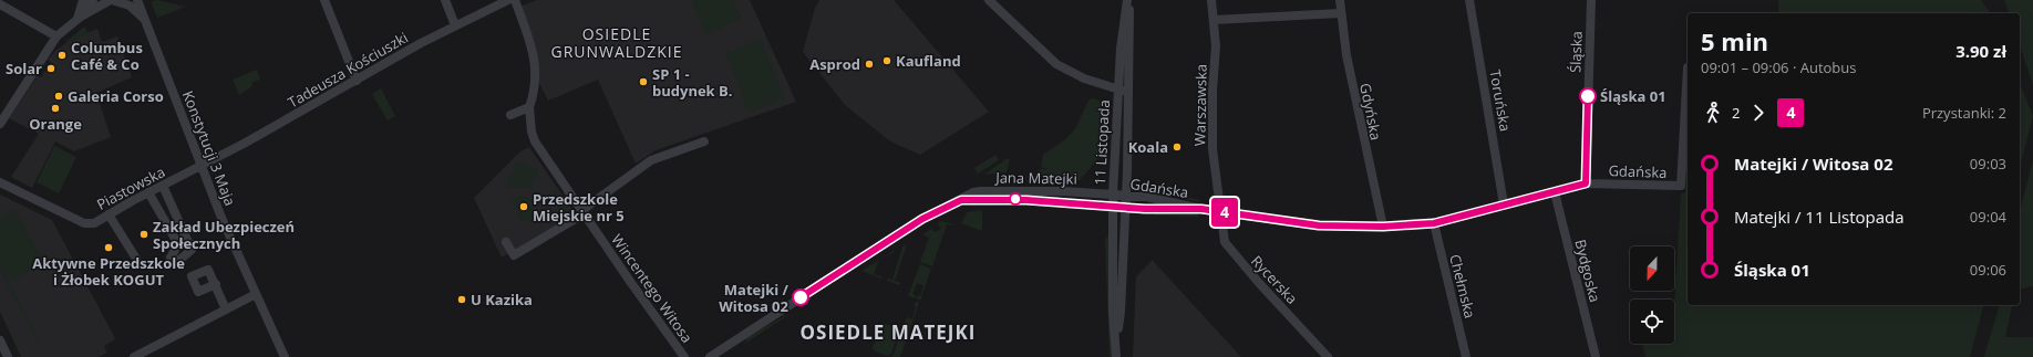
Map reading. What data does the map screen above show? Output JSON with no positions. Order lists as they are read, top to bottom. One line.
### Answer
{"streets":{"street":["Śląska","Tadeusza Kościuszki","Toruńska","Warszawska","Gdyńska","11 Listopada","Konstytucji 3 Maja","Gdańska","Jana Matejki","Piastowska","Bydgoska","Rycerska","Chełmska","Wincentego Witosa"]},"crossings":[["Śląska","Gdańska"],["Tadeusza Kościuszki","Konstytucji 3 Maja"],["Tadeusza Kościuszki","Piastowska"],["Toruńska","Gdańska"],["Warszawska","Gdańska"],["Warszawska","Rycerska"],["Gdyńska","Gdańska"],["11 Listopada","Gdańska"],["11 Listopada","Jana Matejki"],["Konstytucji 3 Maja","Piastowska"],["Gdańska","Jana Matejki"],["Gdańska","Bydgoska"],["Gdańska","Rycerska"],["Gdańska","Chełmska"]],"districts":["OSIEDLE GRUNWALDZKIE","OSIEDLE MATEJKI"],"places":["Columbus Café & Co","Kaufland","Asprod","Solar","SP 1 - budynek B.","Galeria Corso","Śląska 01","Orange","Koala","Przedszkole Miejskie nr 5","Zakład Ubezpieczeń Społecznych","Aktywne Przedszkole i Żłobek KOGUT","Matejki / Witosa 02","U Kazika"],"lines":["bus line 4"],"north":"bottom","page":{"on_map":"4","heading":["5 min","09:01 – 09:06 · Autobus","3.90 zł"],"legs":["2","4","Przystanki: 2"],"list":[{"name":"Matejki / Witosa 02","value":"09:03"},{"name":"Matejki / 11 Listopada","value":"09:04"},{"name":"Śląska 01","value":"09:06"}]}}
